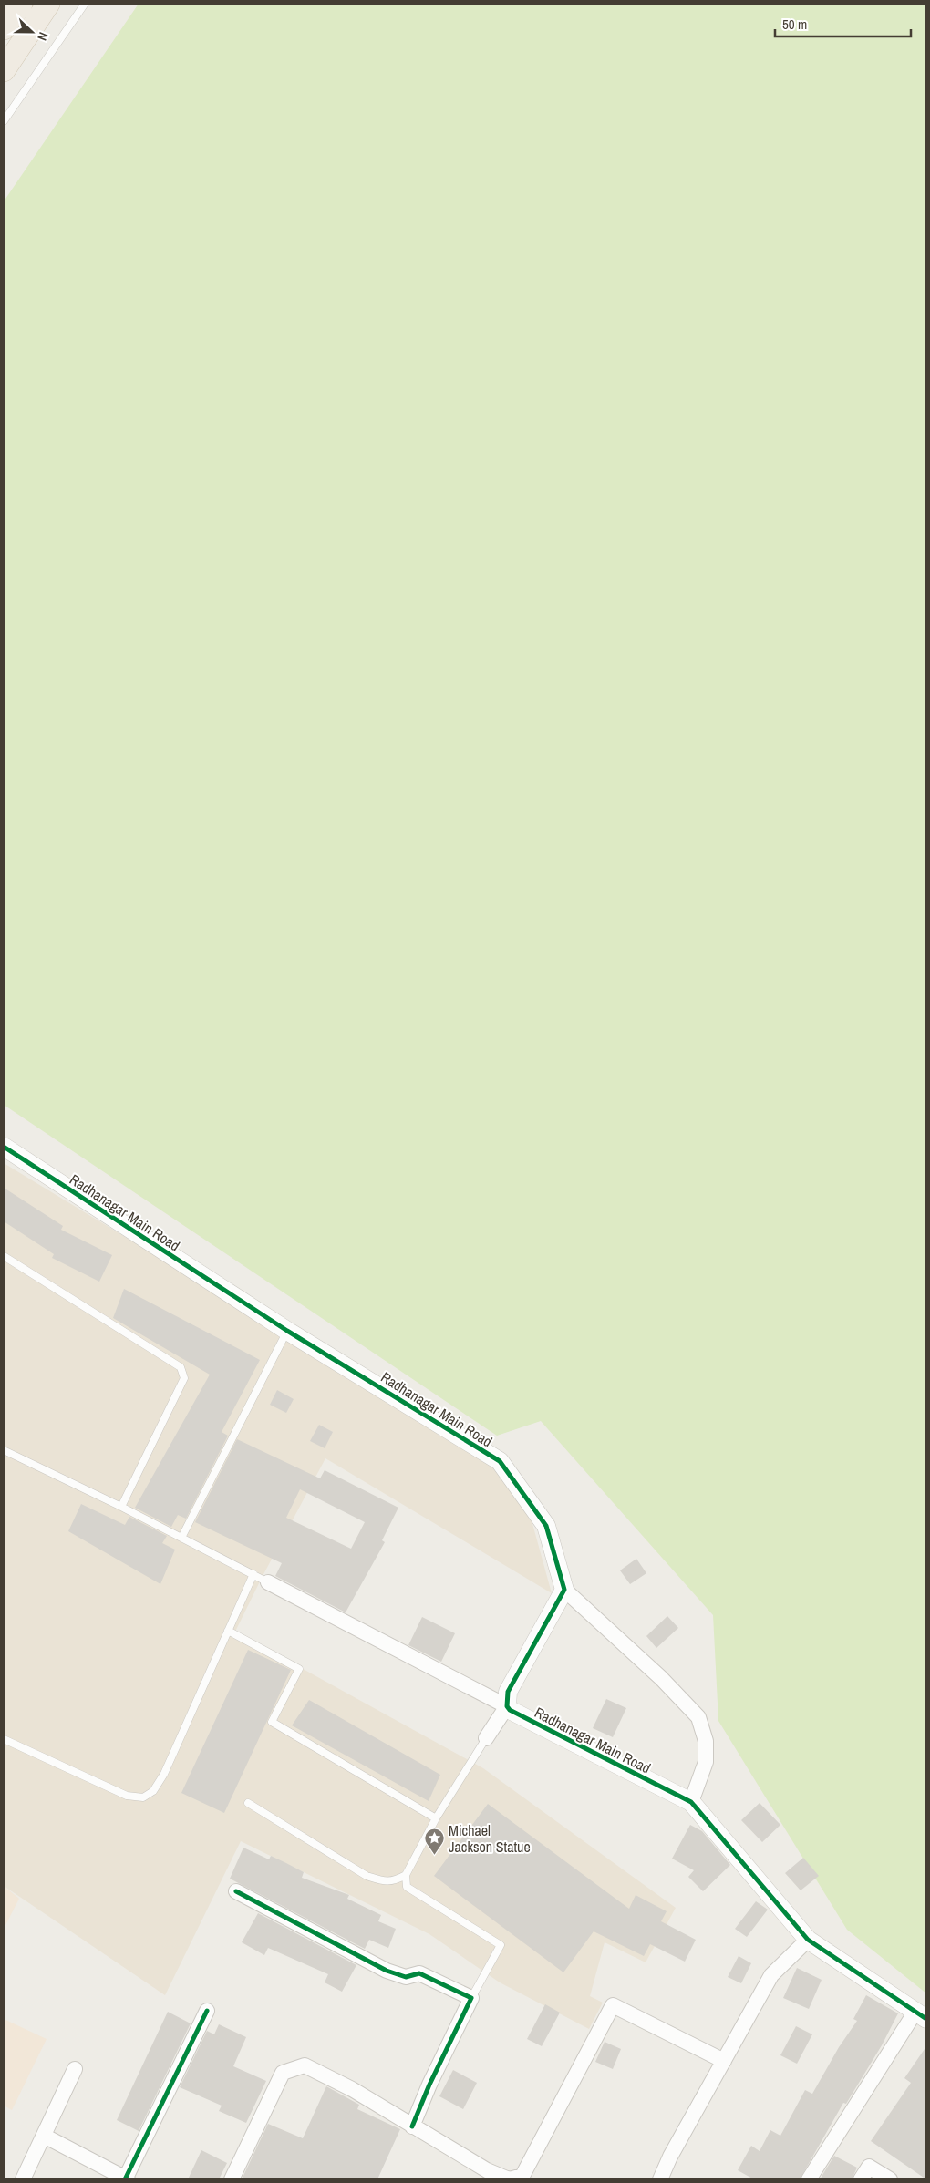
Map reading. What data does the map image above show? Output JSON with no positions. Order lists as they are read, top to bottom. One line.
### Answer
{"streets":{"street":["Radhanagar Main Road"]},"places":{"place":["Michael Jackson Statue"]},"scale_bar":"50 m","north":"right"}
